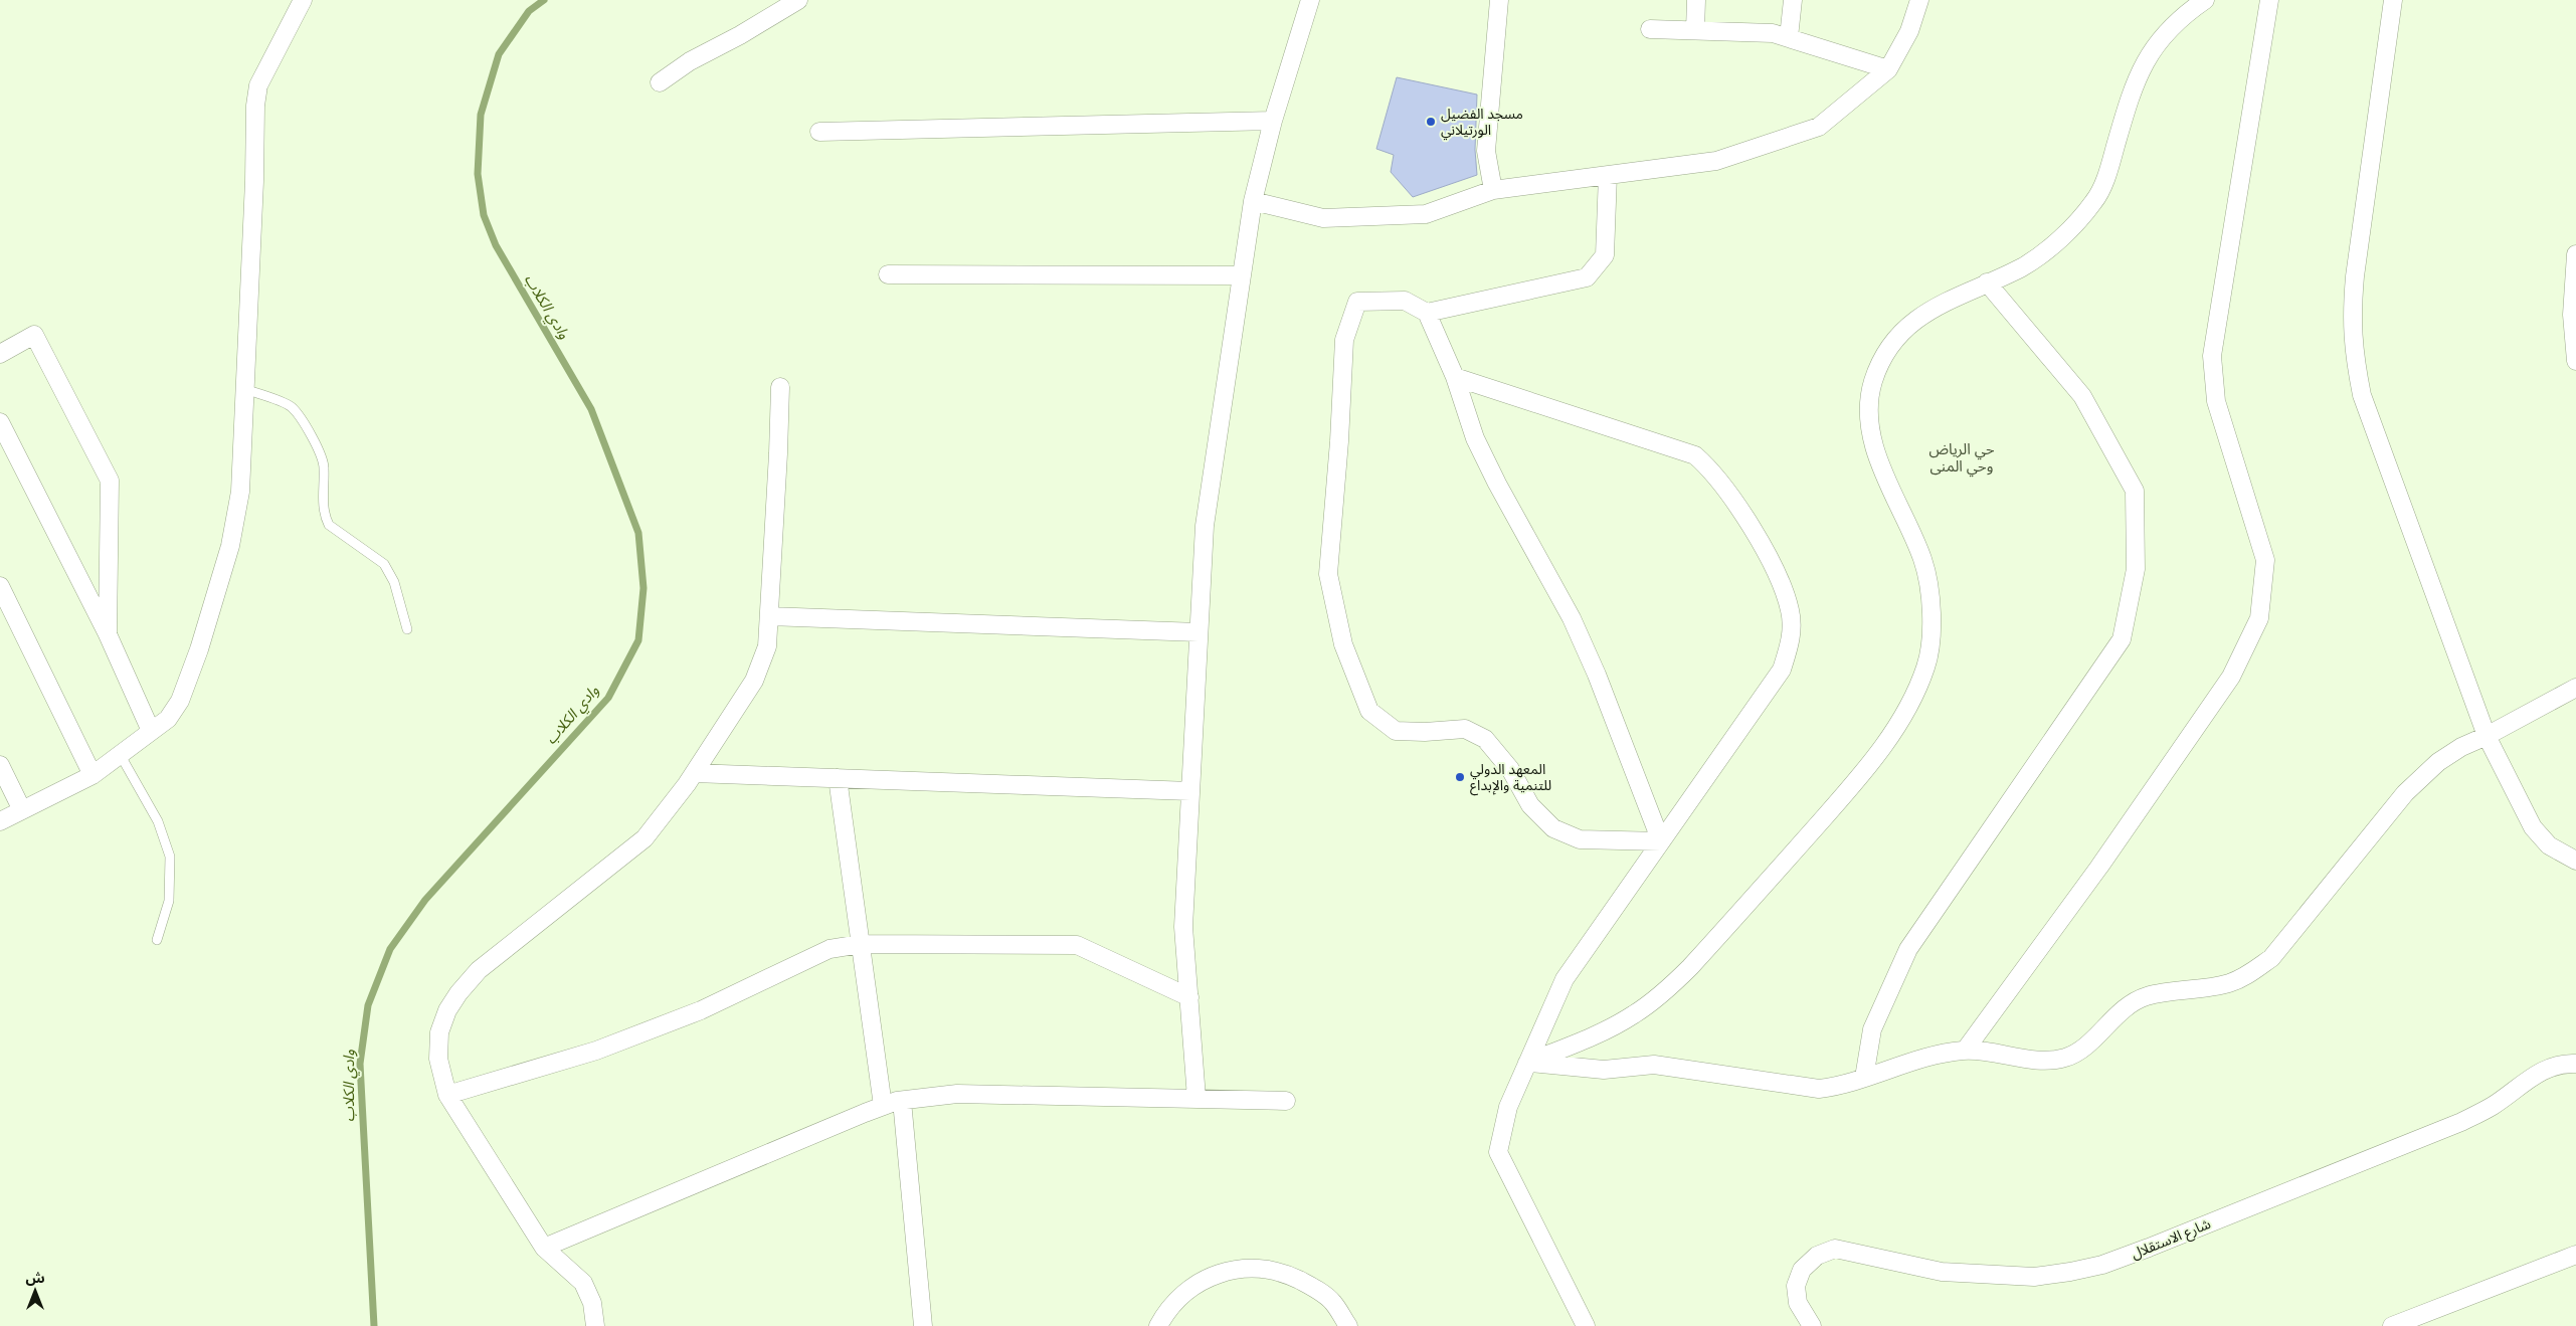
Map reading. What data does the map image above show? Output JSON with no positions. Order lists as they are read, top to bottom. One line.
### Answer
{"streets":{"street":["شارع الاستقلال"]},"districts":["حي الرياض وحي المنى"],"water":["وادي الكلاب"],"places":["مسجد الفضيل الورتيلاني","المعهد الدولي للتنمية والإبداع"],"north":"top"}
